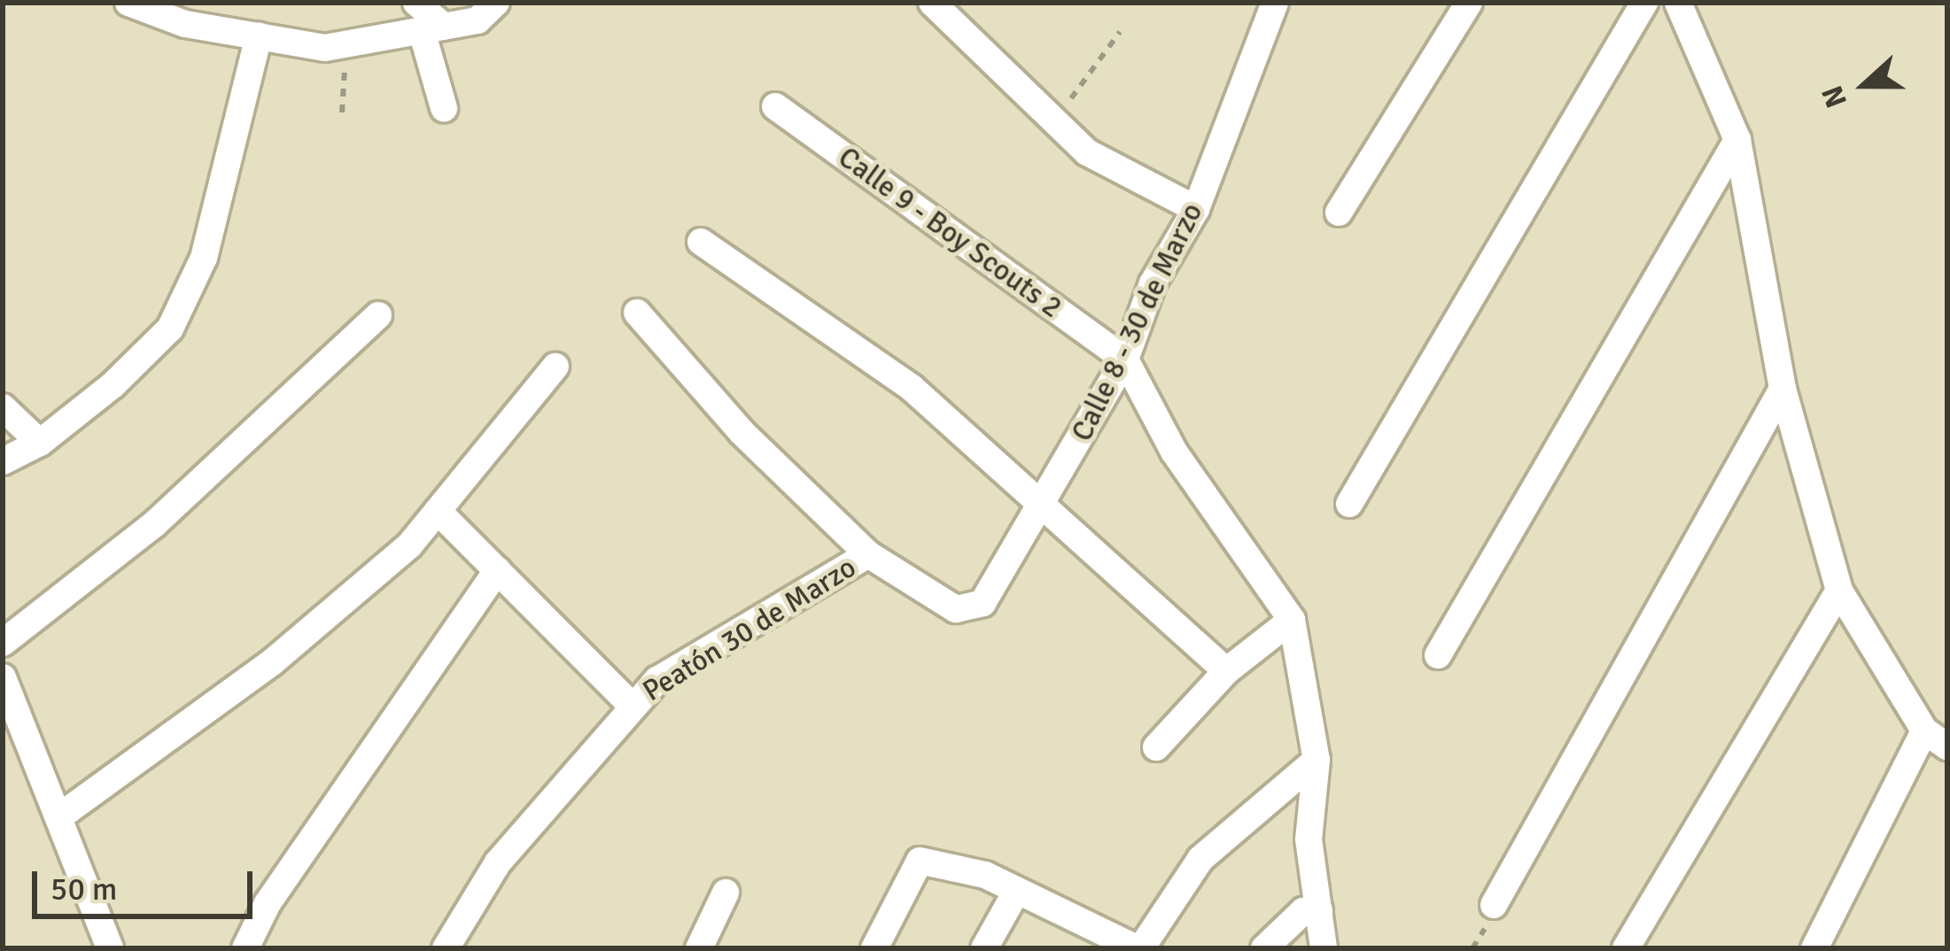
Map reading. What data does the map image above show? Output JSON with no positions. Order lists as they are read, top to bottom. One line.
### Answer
{"streets":{"street":["Calle 9 - Boy Scouts 2","Calle 8 - 30 de Marzo","Peatón 30 de Marzo"]},"crossings":[["Calle 9 - Boy Scouts 2","Calle 8 - 30 de Marzo"],["Calle 8 - 30 de Marzo","Peatón 30 de Marzo"]],"scale_bar":"50 m","north":"left"}
